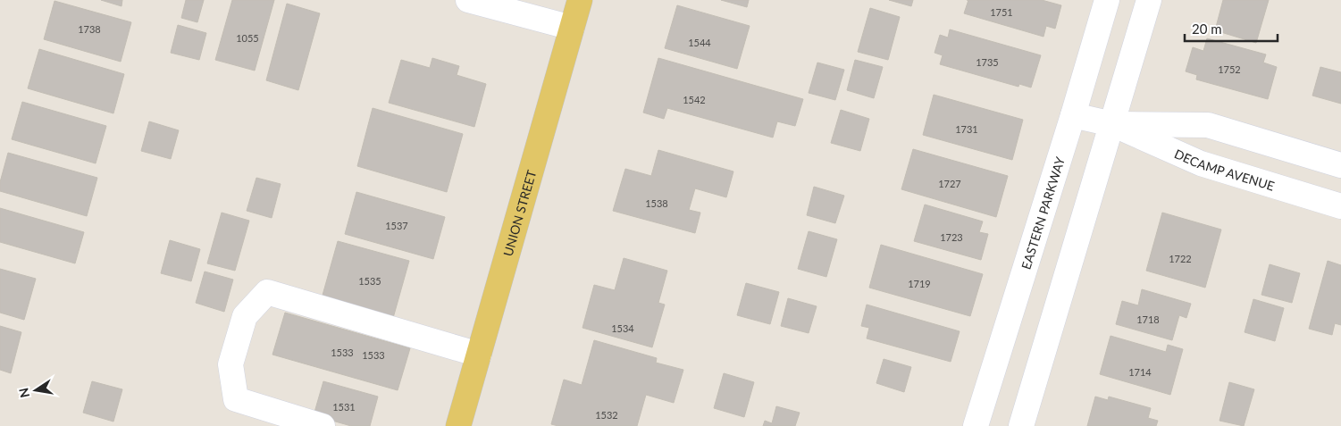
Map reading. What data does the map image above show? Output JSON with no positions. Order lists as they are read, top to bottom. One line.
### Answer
{"streets":{"main road":["UNION STREET"],"street":["DECAMP AVENUE","EASTERN PARKWAY"]},"crossings":[["DECAMP AVENUE","EASTERN PARKWAY"]],"house_numbers":["1751","1738","1055","1544","1735","1752","1542","1731","1727","1538","1537","1723","1722","1535","1719","1718","1534","1533","1533","1714","1531","1532"],"scale_bar":"20 m","north":"left"}
